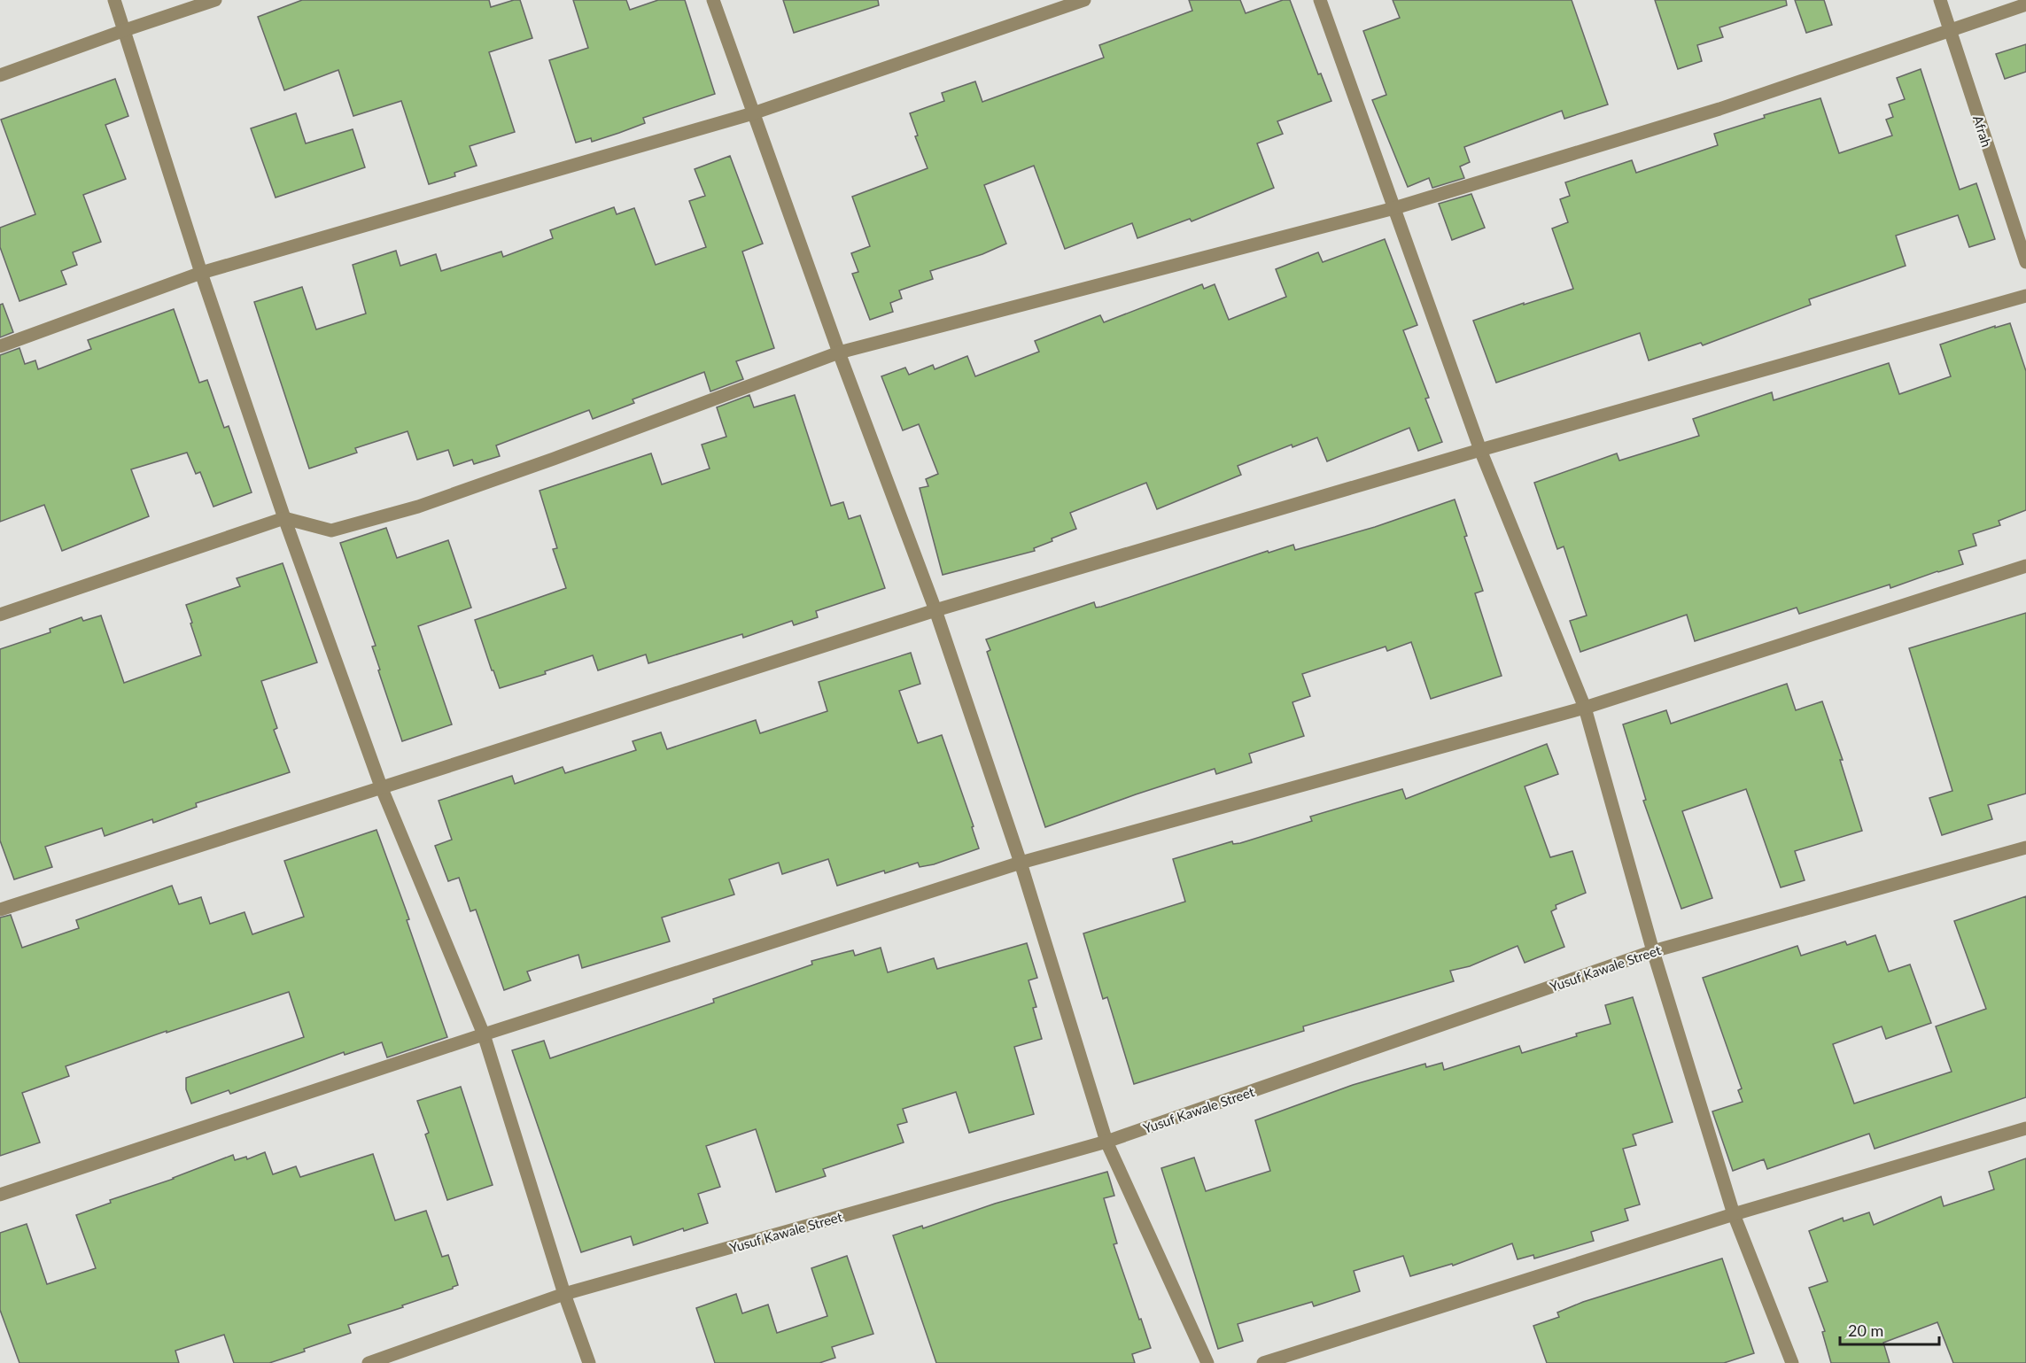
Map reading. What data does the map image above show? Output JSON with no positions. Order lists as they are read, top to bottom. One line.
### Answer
{"streets":{"street":["Afrah","Yusuf Kawale Street"]},"scale_bar":"20 m"}
